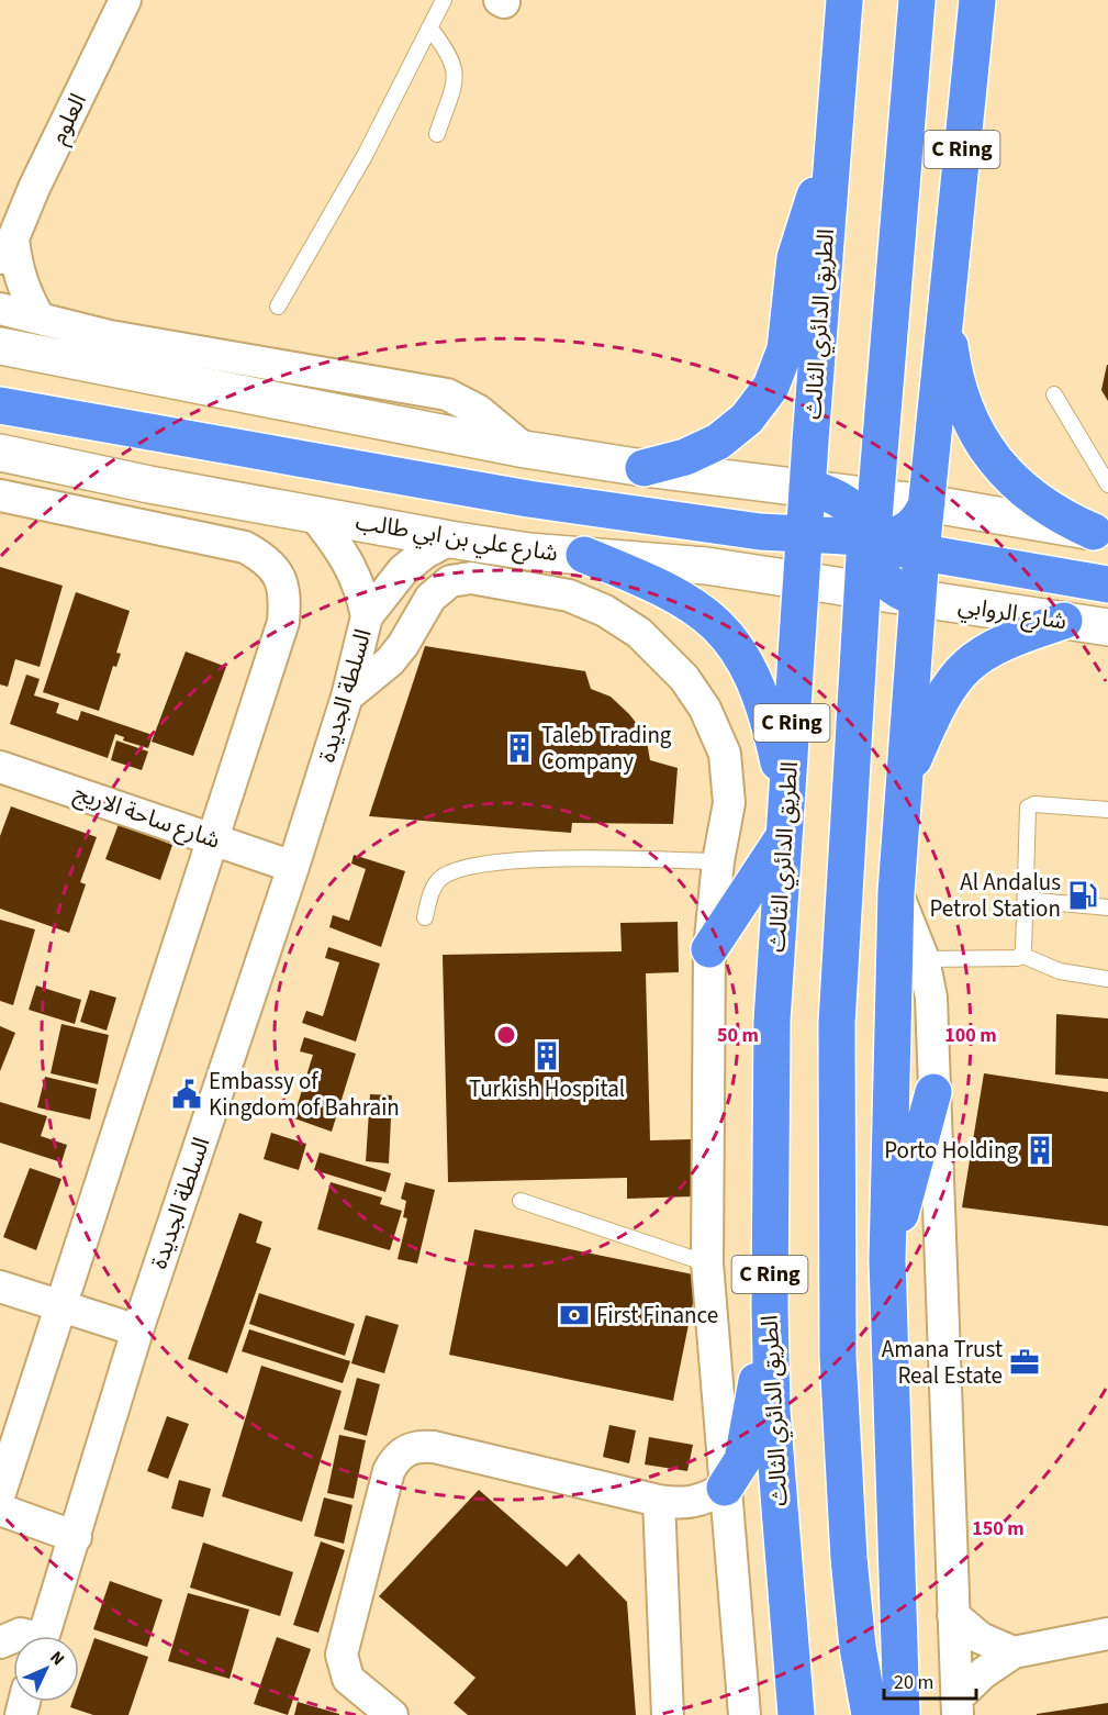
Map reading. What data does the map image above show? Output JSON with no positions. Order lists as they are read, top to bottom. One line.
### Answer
{"streets":{"highway":["C Ring","الطريق الدائري الثالث"],"main road":["شارع علي بن ابي طالب","شارع الروابي"],"street":["العلوم","السلطة الجديدة","شارع ساحة الاريج"]},"crossings":[["C Ring","شارع علي بن ابي طالب"],["C Ring","شارع الروابي"],["الطريق الدائري الثالث","شارع علي بن ابي طالب"],["شارع علي بن ابي طالب","شارع الروابي"],["شارع علي بن ابي طالب","السلطة الجديدة"],["السلطة الجديدة","شارع ساحة الاريج"]],"places":{"building":["Taleb Trading Company","Turkish Hospital","Porto Holding"],"fuel station":["Al Andalus Petrol Station"],"public building":["Embassy of Kingdom of Bahrain"],"bank":["First Finance"],"office":["Amana Trust Real Estate"]},"scale_bar":"20 m","north":"top right","rings":["50 m","100 m","150 m"]}
